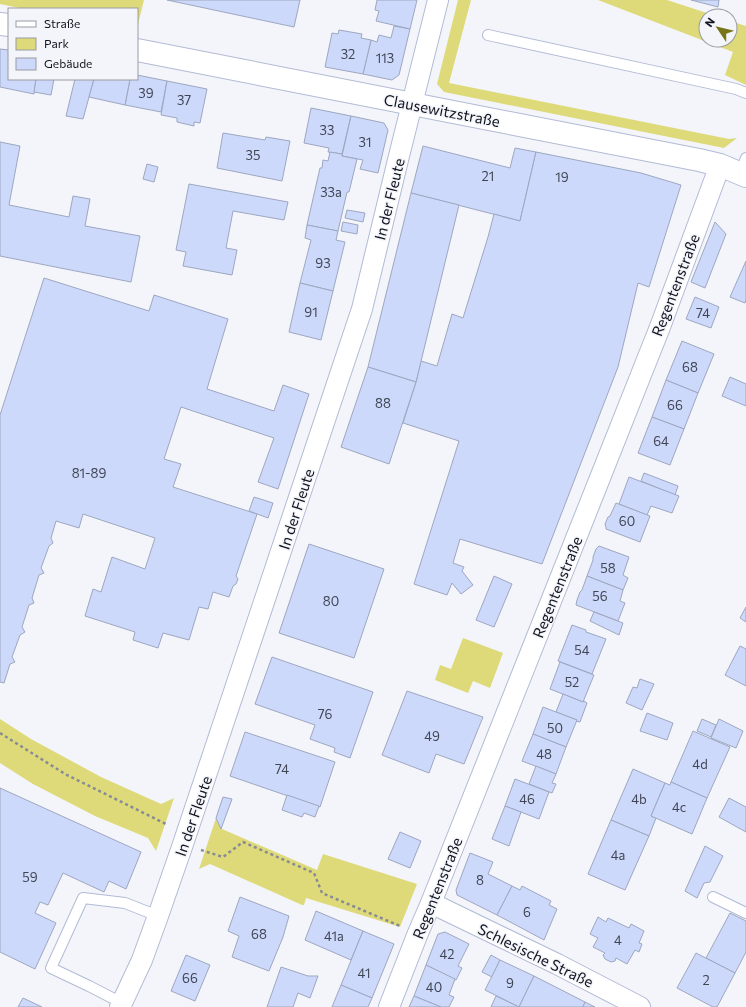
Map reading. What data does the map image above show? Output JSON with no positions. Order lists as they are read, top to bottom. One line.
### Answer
{"streets":{"street":["Clausewitzstraße","In der Fleute","Regentenstraße","Schlesische Straße"]},"crossings":[["Clausewitzstraße","In der Fleute"],["Clausewitzstraße","Regentenstraße"],["Regentenstraße","Schlesische Straße"]],"house_numbers":["32","113","39","37","33","31","35","21","19","33a","93","91","74","68","88","66","64","81-89","60","58","56","80","54","52","76","50","49","48","4d","74","46","4b","4c","4a","59","8","6","68","41a","4","42","41","66","2","9","40"],"legend":["Straße","Park","Gebäude"],"north":"top left"}
